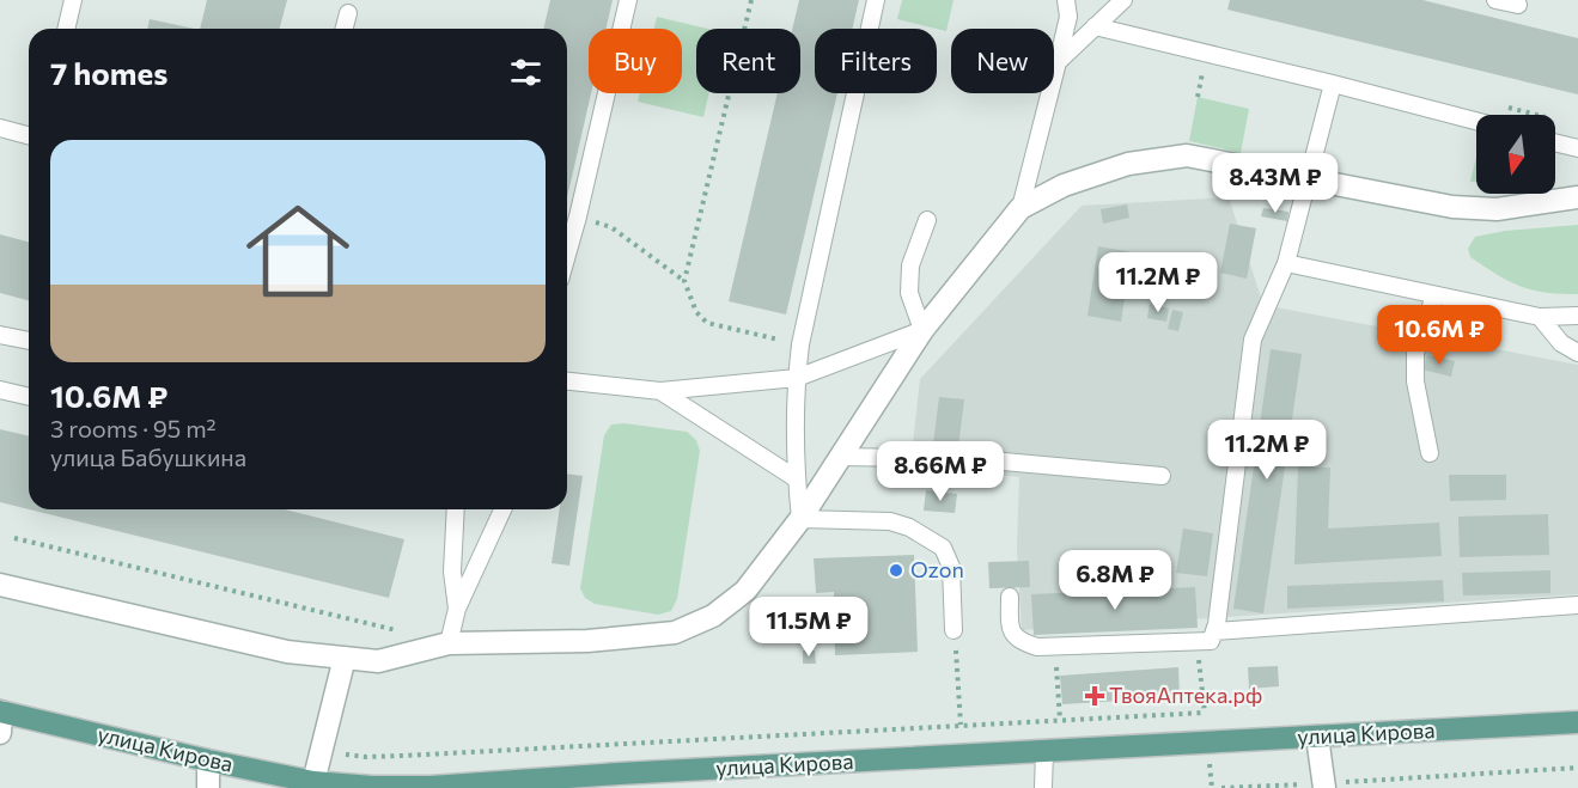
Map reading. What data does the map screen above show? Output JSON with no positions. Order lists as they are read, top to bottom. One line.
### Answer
{"streets":{"main road":["улица Кирова"]},"places":{"other":["Ozon"],"health":["ТвояАптека.рф"]},"north":"bottom","page":{"chip":["Buy","Rent","Filters","New"],"heading":"7 homes","list":[{"name":"10.6M ₽","note":"3 rooms · 95 m² · улица Бабушкина"}],"price":["8.43M ₽","11.2M ₽","10.6M ₽","11.2M ₽","8.66M ₽","6.8M ₽","11.5M ₽"]}}
